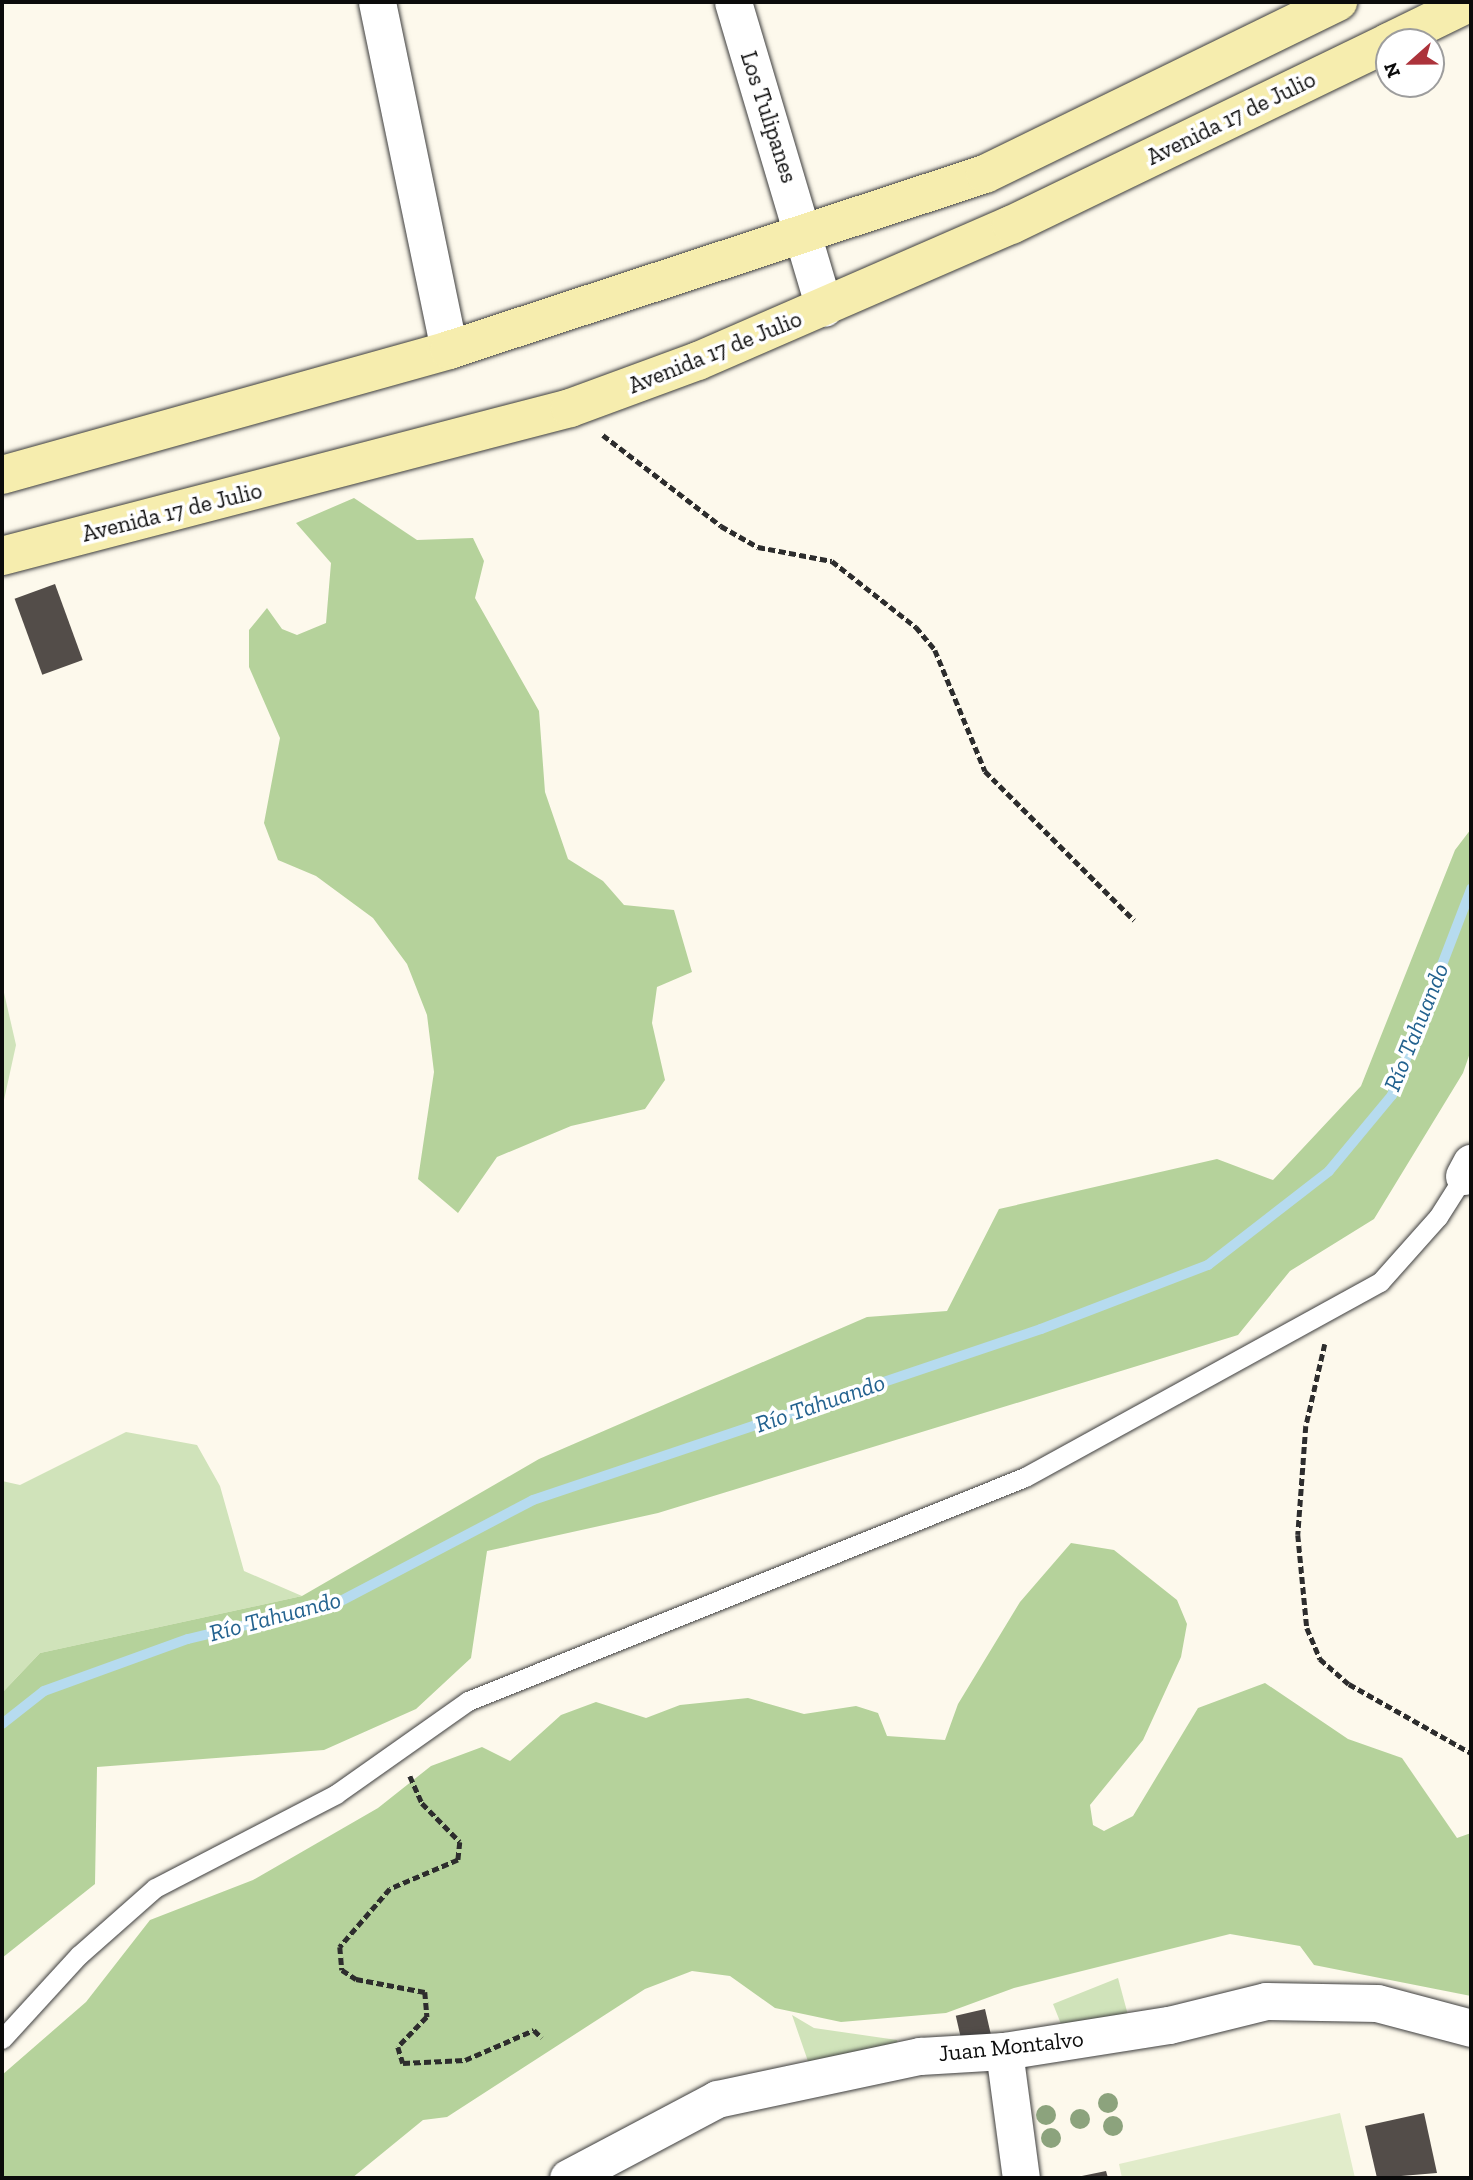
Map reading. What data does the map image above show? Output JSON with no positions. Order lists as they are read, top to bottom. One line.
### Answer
{"streets":{"main road":["Avenida 17 de Julio"],"street":["Los Tulipanes","Juan Montalvo"]},"crossings":[["Los Tulipanes","Avenida 17 de Julio"]],"water":["Río Tahuando"],"north":"left"}
